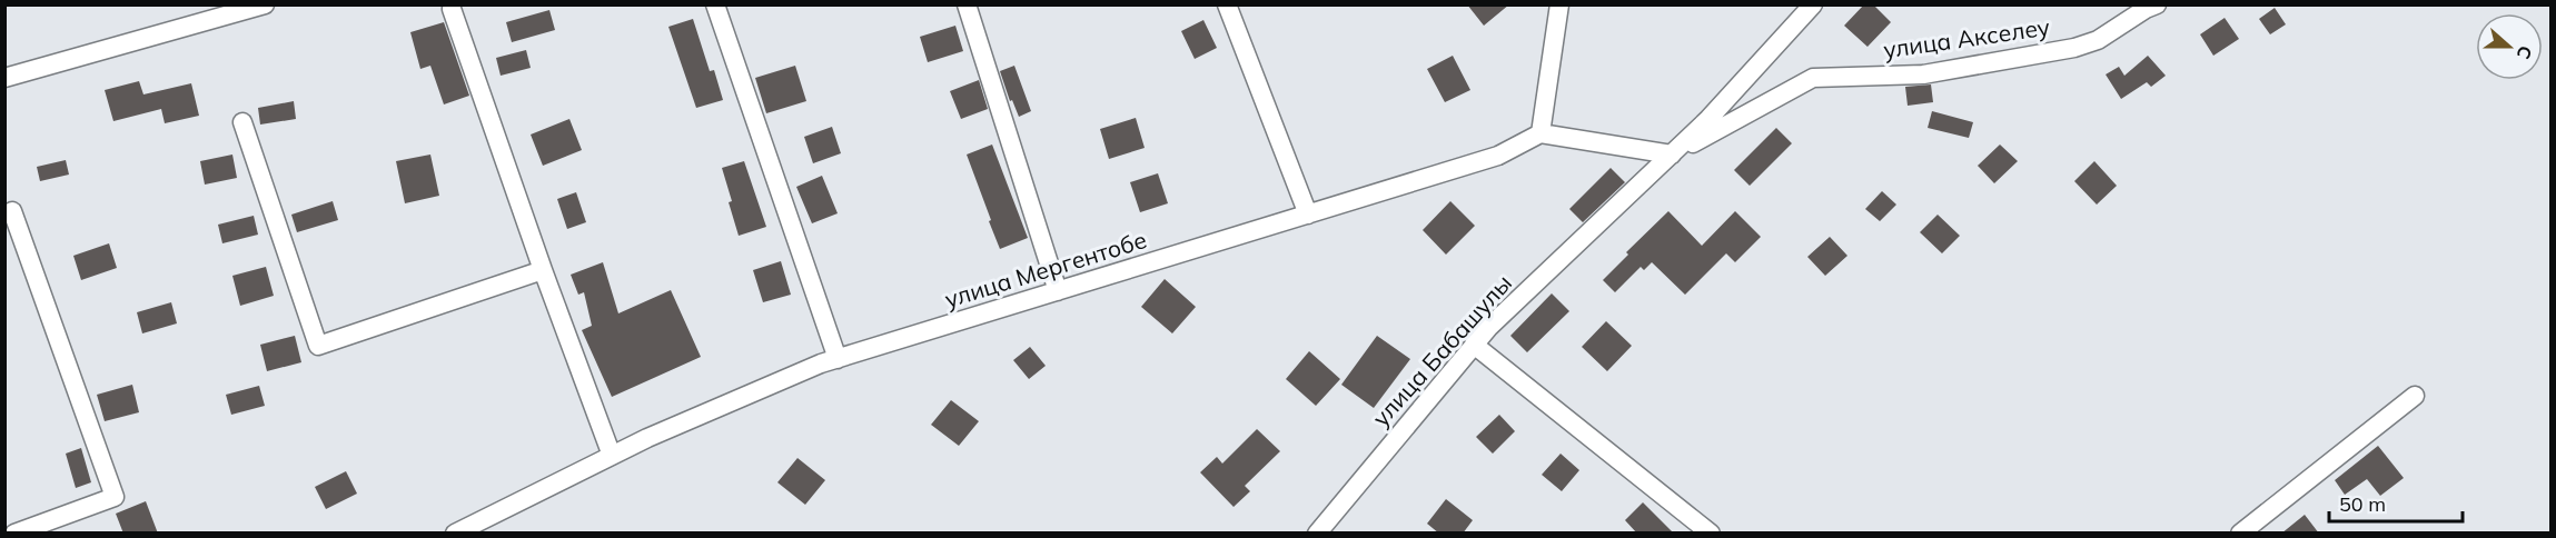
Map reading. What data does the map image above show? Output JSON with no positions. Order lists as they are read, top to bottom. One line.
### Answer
{"streets":{"street":["улица Акселеу","улица Мергентобе","улица Бабашулы"]},"crossings":[["улица Акселеу","улица Бабашулы"]],"scale_bar":"50 m","north":"right"}
